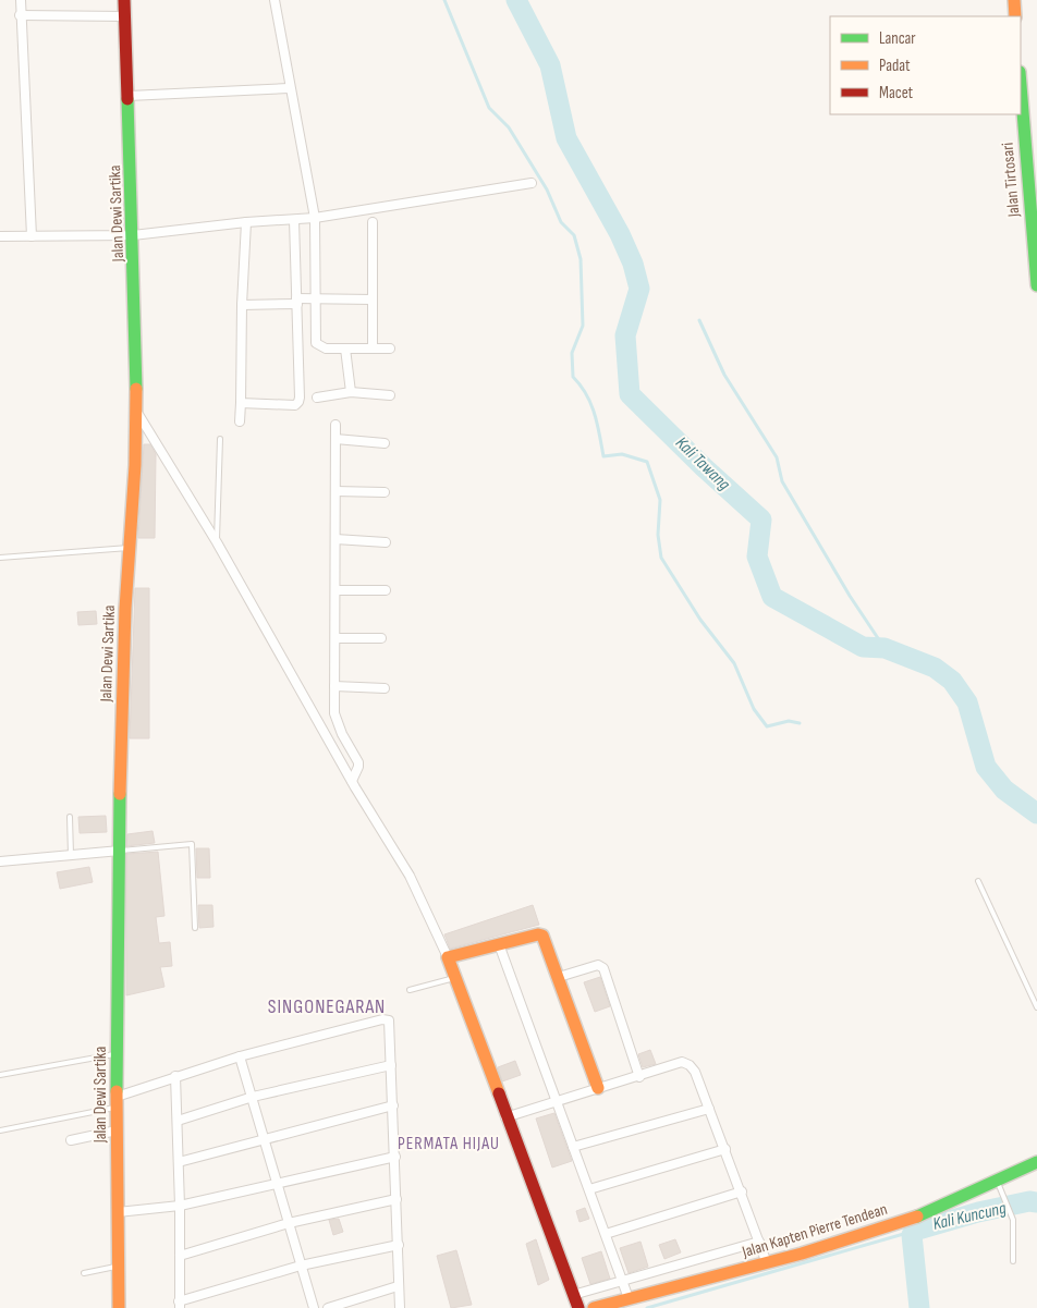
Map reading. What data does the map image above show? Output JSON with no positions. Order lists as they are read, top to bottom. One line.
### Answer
{"streets":{"main road":["Jalan Tirtosari","Jalan Dewi Sartika","Jalan Kapten Pierre Tendean"]},"districts":["SINGONEGARAN","PERMATA HIJAU"],"water":["Kali Tawang","Kali Kuncung"],"legend":["Lancar","Padat","Macet"]}
